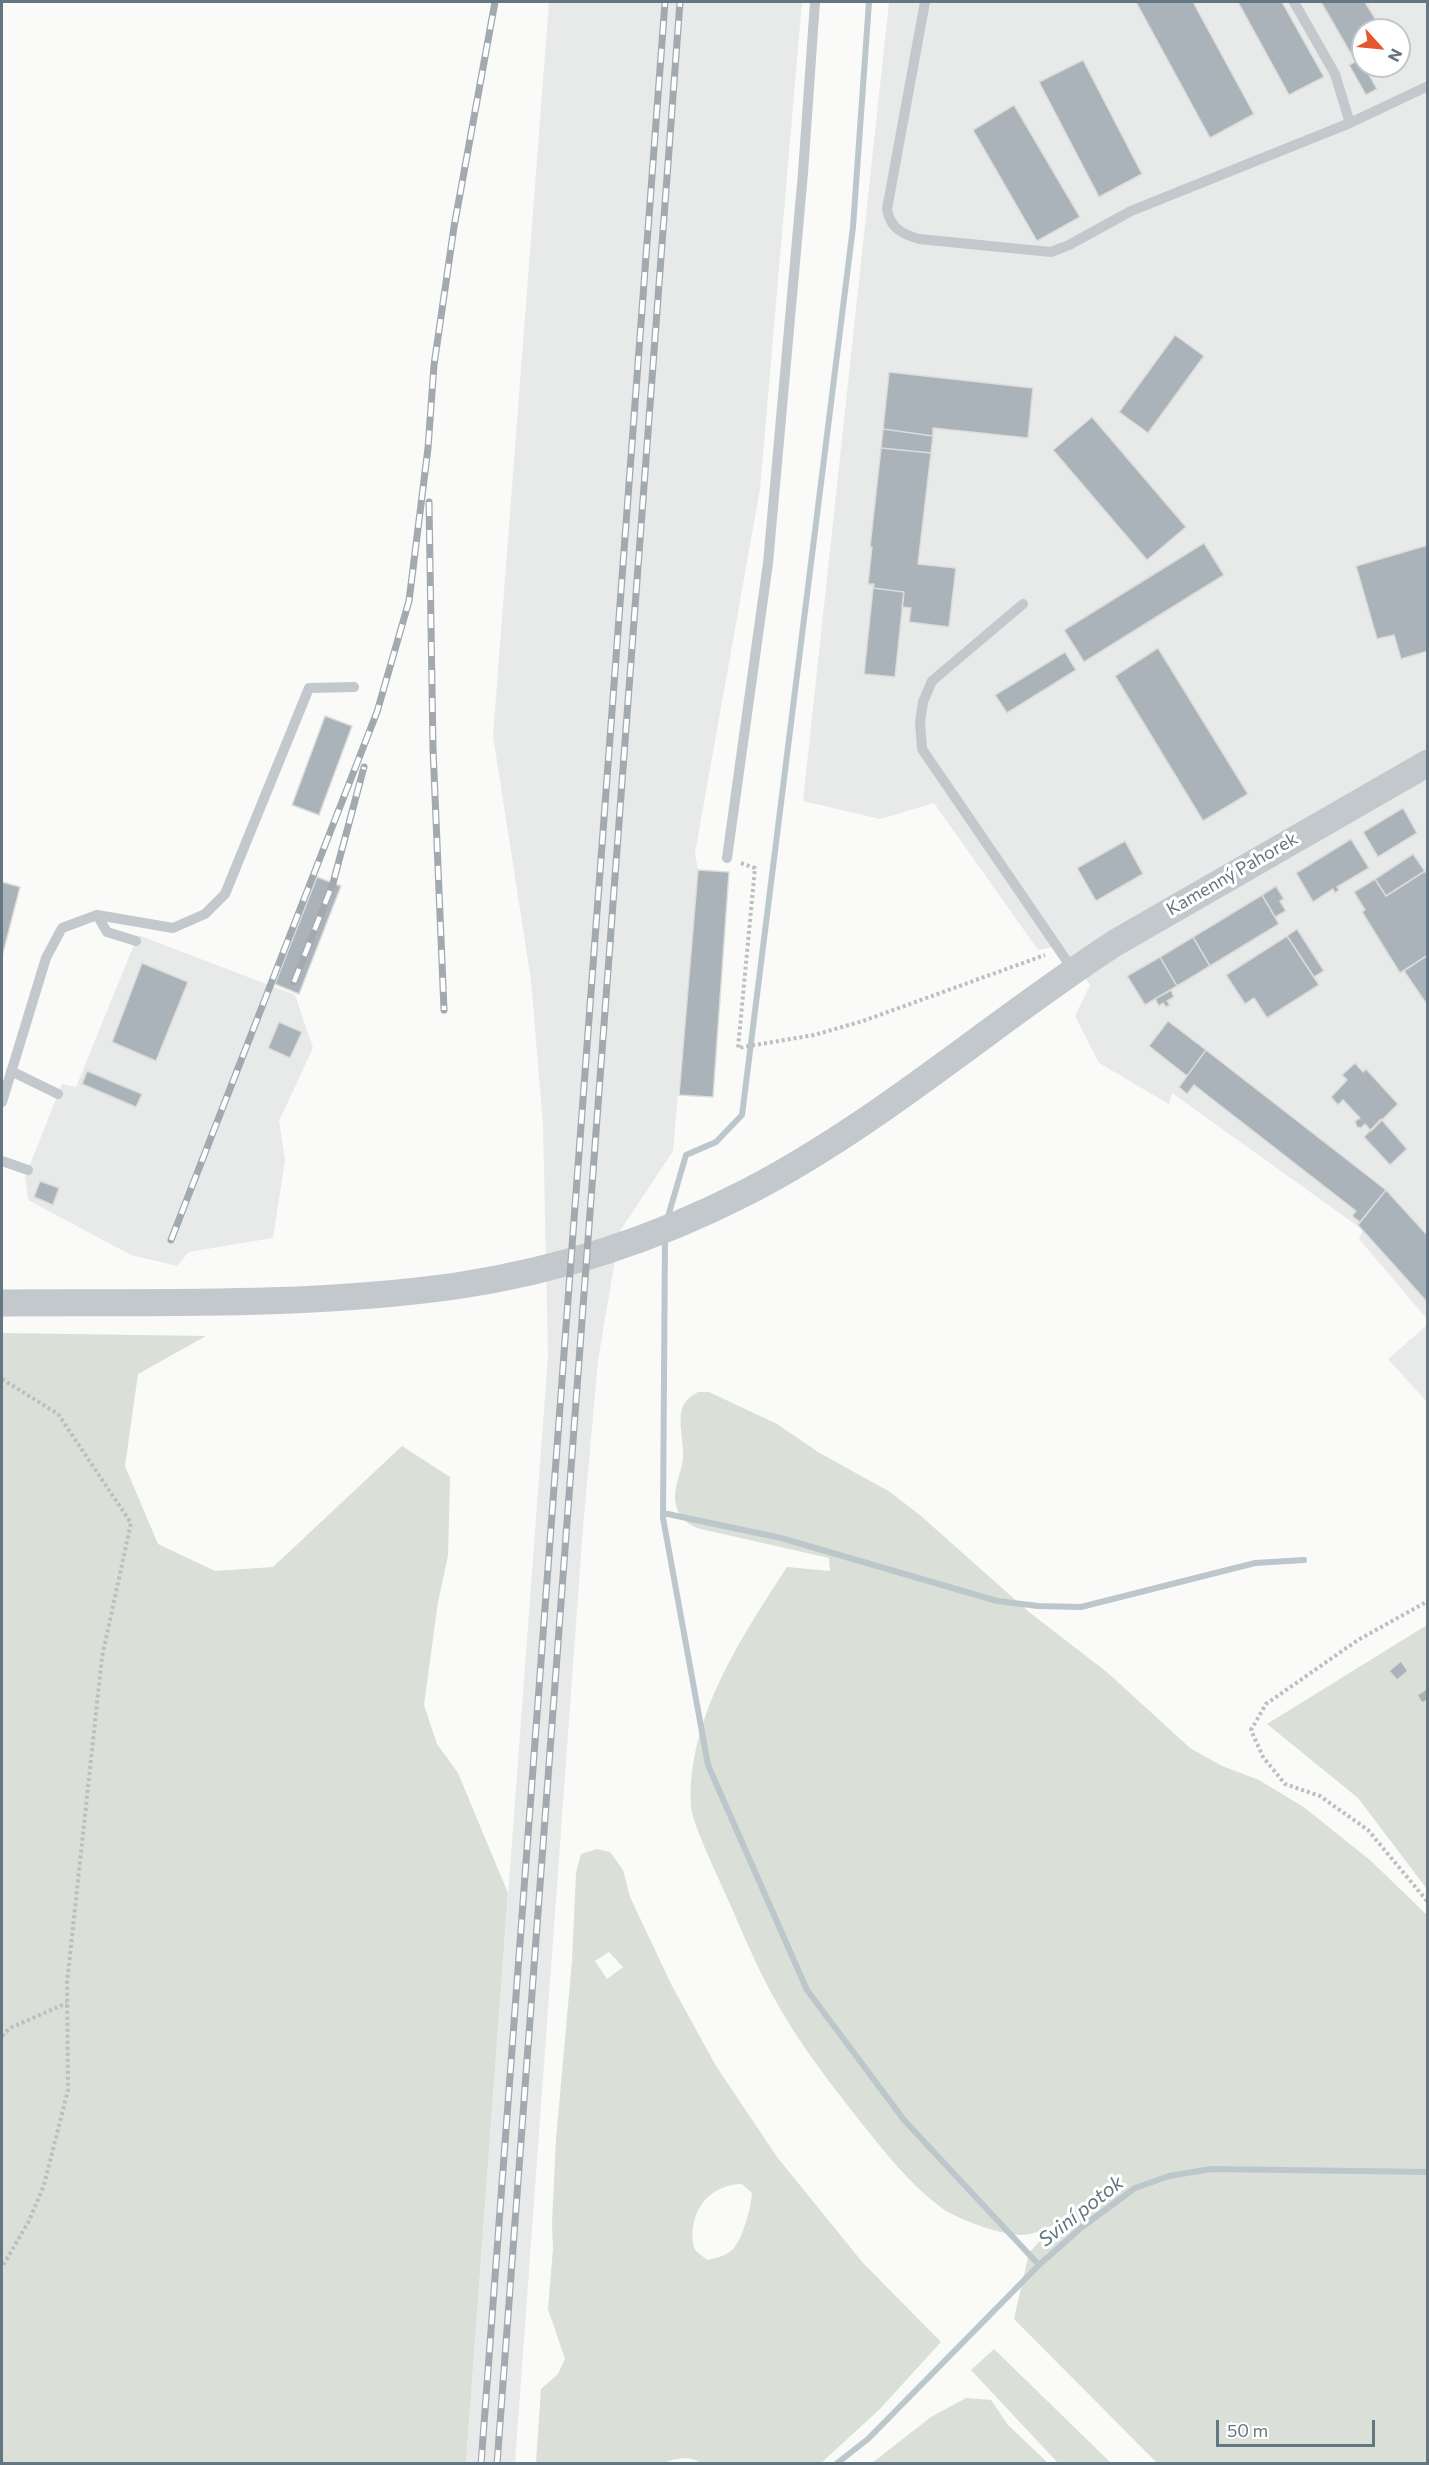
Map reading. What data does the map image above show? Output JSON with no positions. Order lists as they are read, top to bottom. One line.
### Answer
{"streets":{"street":["Kamenný Pahorek"]},"water":["Sviní potok"],"scale_bar":"50 m","north":"bottom right"}
